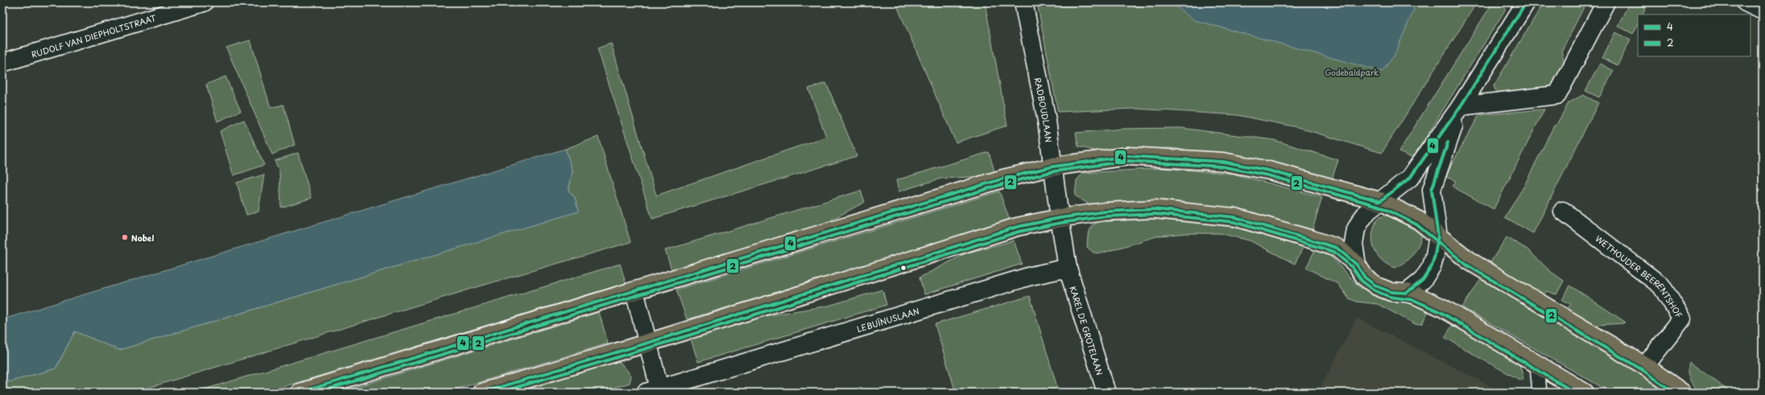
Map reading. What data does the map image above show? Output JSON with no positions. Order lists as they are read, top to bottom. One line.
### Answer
{"streets":{"street":["RUDOLF VAN DIEPHOLTSTRAAT","RADBOUDLAAN","WETHOUDER BEERENTSHOF","LEBUÏNUSLAAN","KAREL DE GROTELAAN"]},"crossings":[["LEBUÏNUSLAAN","KAREL DE GROTELAAN"]],"parks":["Godebaldpark"],"places":["Nobel"],"lines":["transit line 4","transit line 2"],"legend":["4","2"]}
